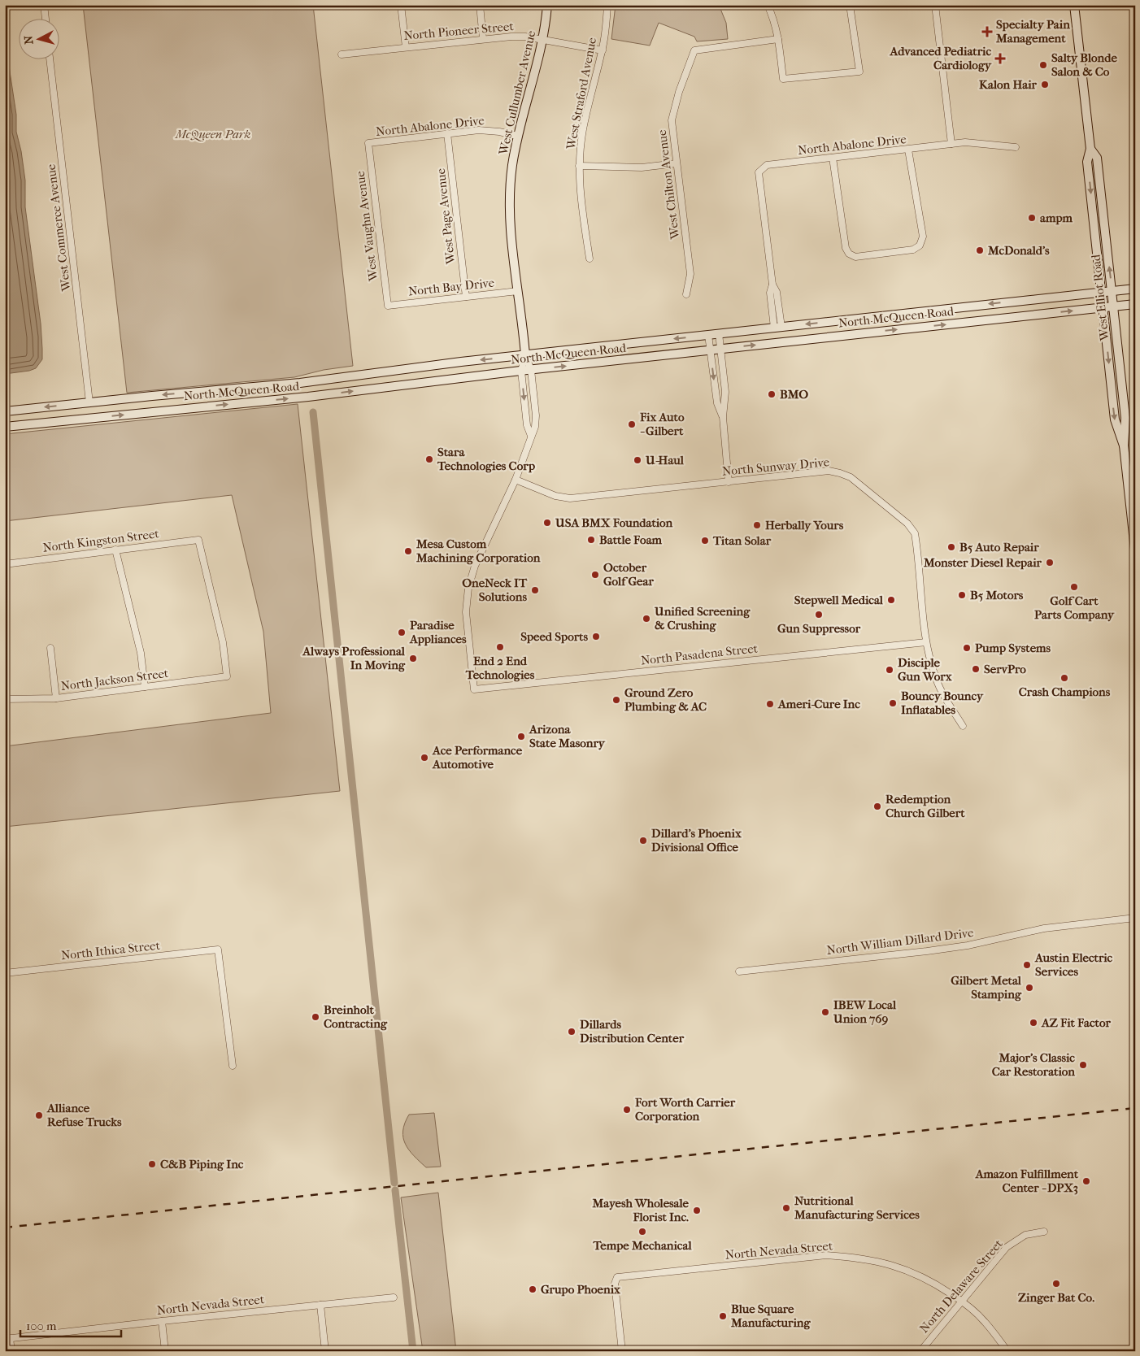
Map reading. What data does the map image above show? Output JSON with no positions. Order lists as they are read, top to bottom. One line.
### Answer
{"streets":{"main road":["West Cullumber Avenue","West Elliot Road","North McQueen Road"],"street":["North Pioneer Street","West Straford Avenue","North Abalone Drive","West Chilton Avenue","West Page Avenue","West Vaughn Avenue","West Commerce Avenue","North Bay Drive","North Sunway Drive","North Kingston Street","North Pasadena Street","North Jackson Street","North William Dillard Drive","North Ithica Street","North Nevada Street","North Delaware Street"]},"crossings":[["North Pioneer Street","West Cullumber Avenue"],["North Pioneer Street","West Straford Avenue"],["West Cullumber Avenue","North Abalone Drive"],["West Cullumber Avenue","North Bay Drive"],["West Cullumber Avenue","North McQueen Road"],["North Abalone Drive","West Page Avenue"],["North Abalone Drive","West Vaughn Avenue"],["West Page Avenue","North Bay Drive"],["West Vaughn Avenue","North Bay Drive"],["West Commerce Avenue","North McQueen Road"],["West Elliot Road","North McQueen Road"],["North Sunway Drive","North Pasadena Street"],["North Kingston Street","North Jackson Street"],["North Nevada Street","North Delaware Street"]],"parks":["McQueen Park"],"places":{"health":["Specialty Pain Management","Advanced Pediatric Cardiology"],"other":["Salty Blonde Salon & Co","Kalon Hair","ampm","McDonald's","BMO","Fix Auto - Gilbert","Stara Technologies Corp","U-Haul","USA BMX Foundation","Herbally Yours","Battle Foam","Titan Solar","B5 Auto Repair","Mesa Custom Machining Corporation","Monster Diesel Repair","October Golf Gear","Golf Cart Parts Company","OneNeck IT Solutions","B5 Motors","Stepwell Medical","Gun Suppressor","Unified Screening & Crushing","Paradise Appliances","Speed Sports","End 2 End Technologies","Pump Systems","Always Professional In Moving","ServPro","Disciple Gun Worx","Crash Champions","Ground Zero Plumbing & AC","Bouncy Bouncy Inflatables","Ameri-Cure Inc","Arizona State Masonry","Ace Performance Automotive","Redemption Church Gilbert","Dillard's Phoenix Divisional Office","Austin Electric Services","Gilbert Metal Stamping","IBEW Local Union 769","Breinholt Contracting","AZ Fit Factor","Dillards Distribution Center","Major's Classic Car Restoration","Fort Worth Carrier Corporation","Alliance Refuse Trucks","C&B Piping Inc","Amazon Fulfillment Center - DPX3","Nutritional Manufacturing Services","Mayesh Wholesale Florist Inc.","Tempe Mechanical","Zinger Bat Co.","Grupo Phoenix","Blue Square Manufacturing"]},"scale_bar":"100 m","north":"left"}
